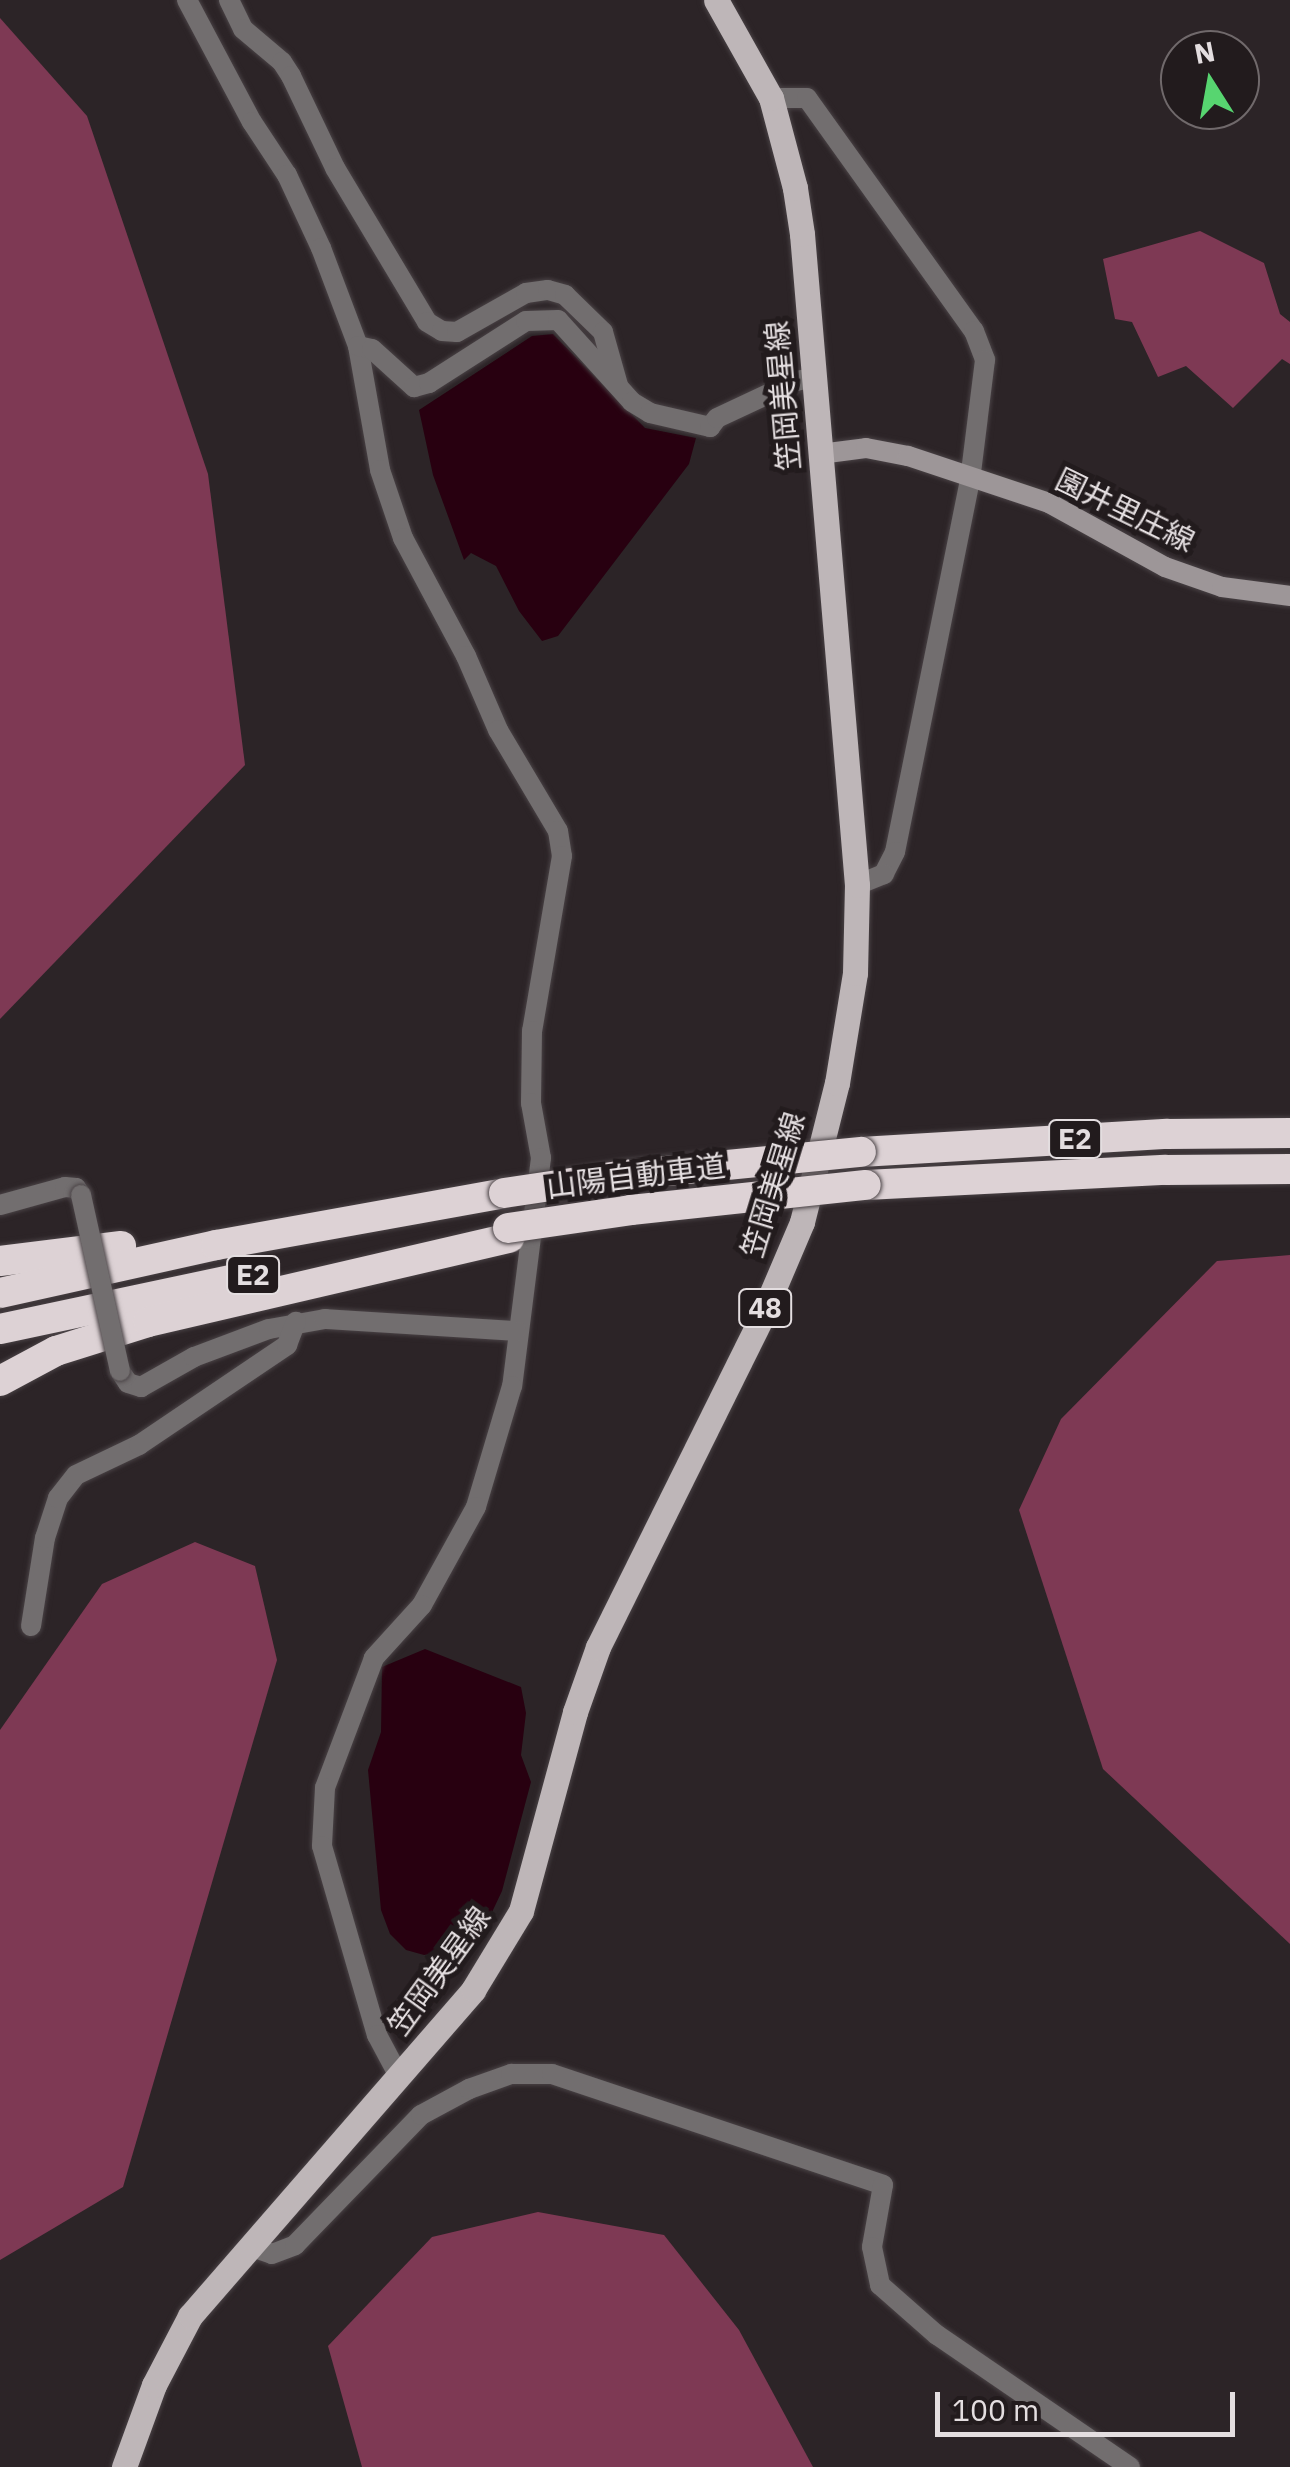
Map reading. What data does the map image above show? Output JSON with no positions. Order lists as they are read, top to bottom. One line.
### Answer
{"streets":{"highway":["E2","山陽自動車道"],"main road":["笠岡美星線","園井里庄線","48"]},"crossings":[["笠岡美星線","園井里庄線"]],"scale_bar":"100 m","north":"top"}
